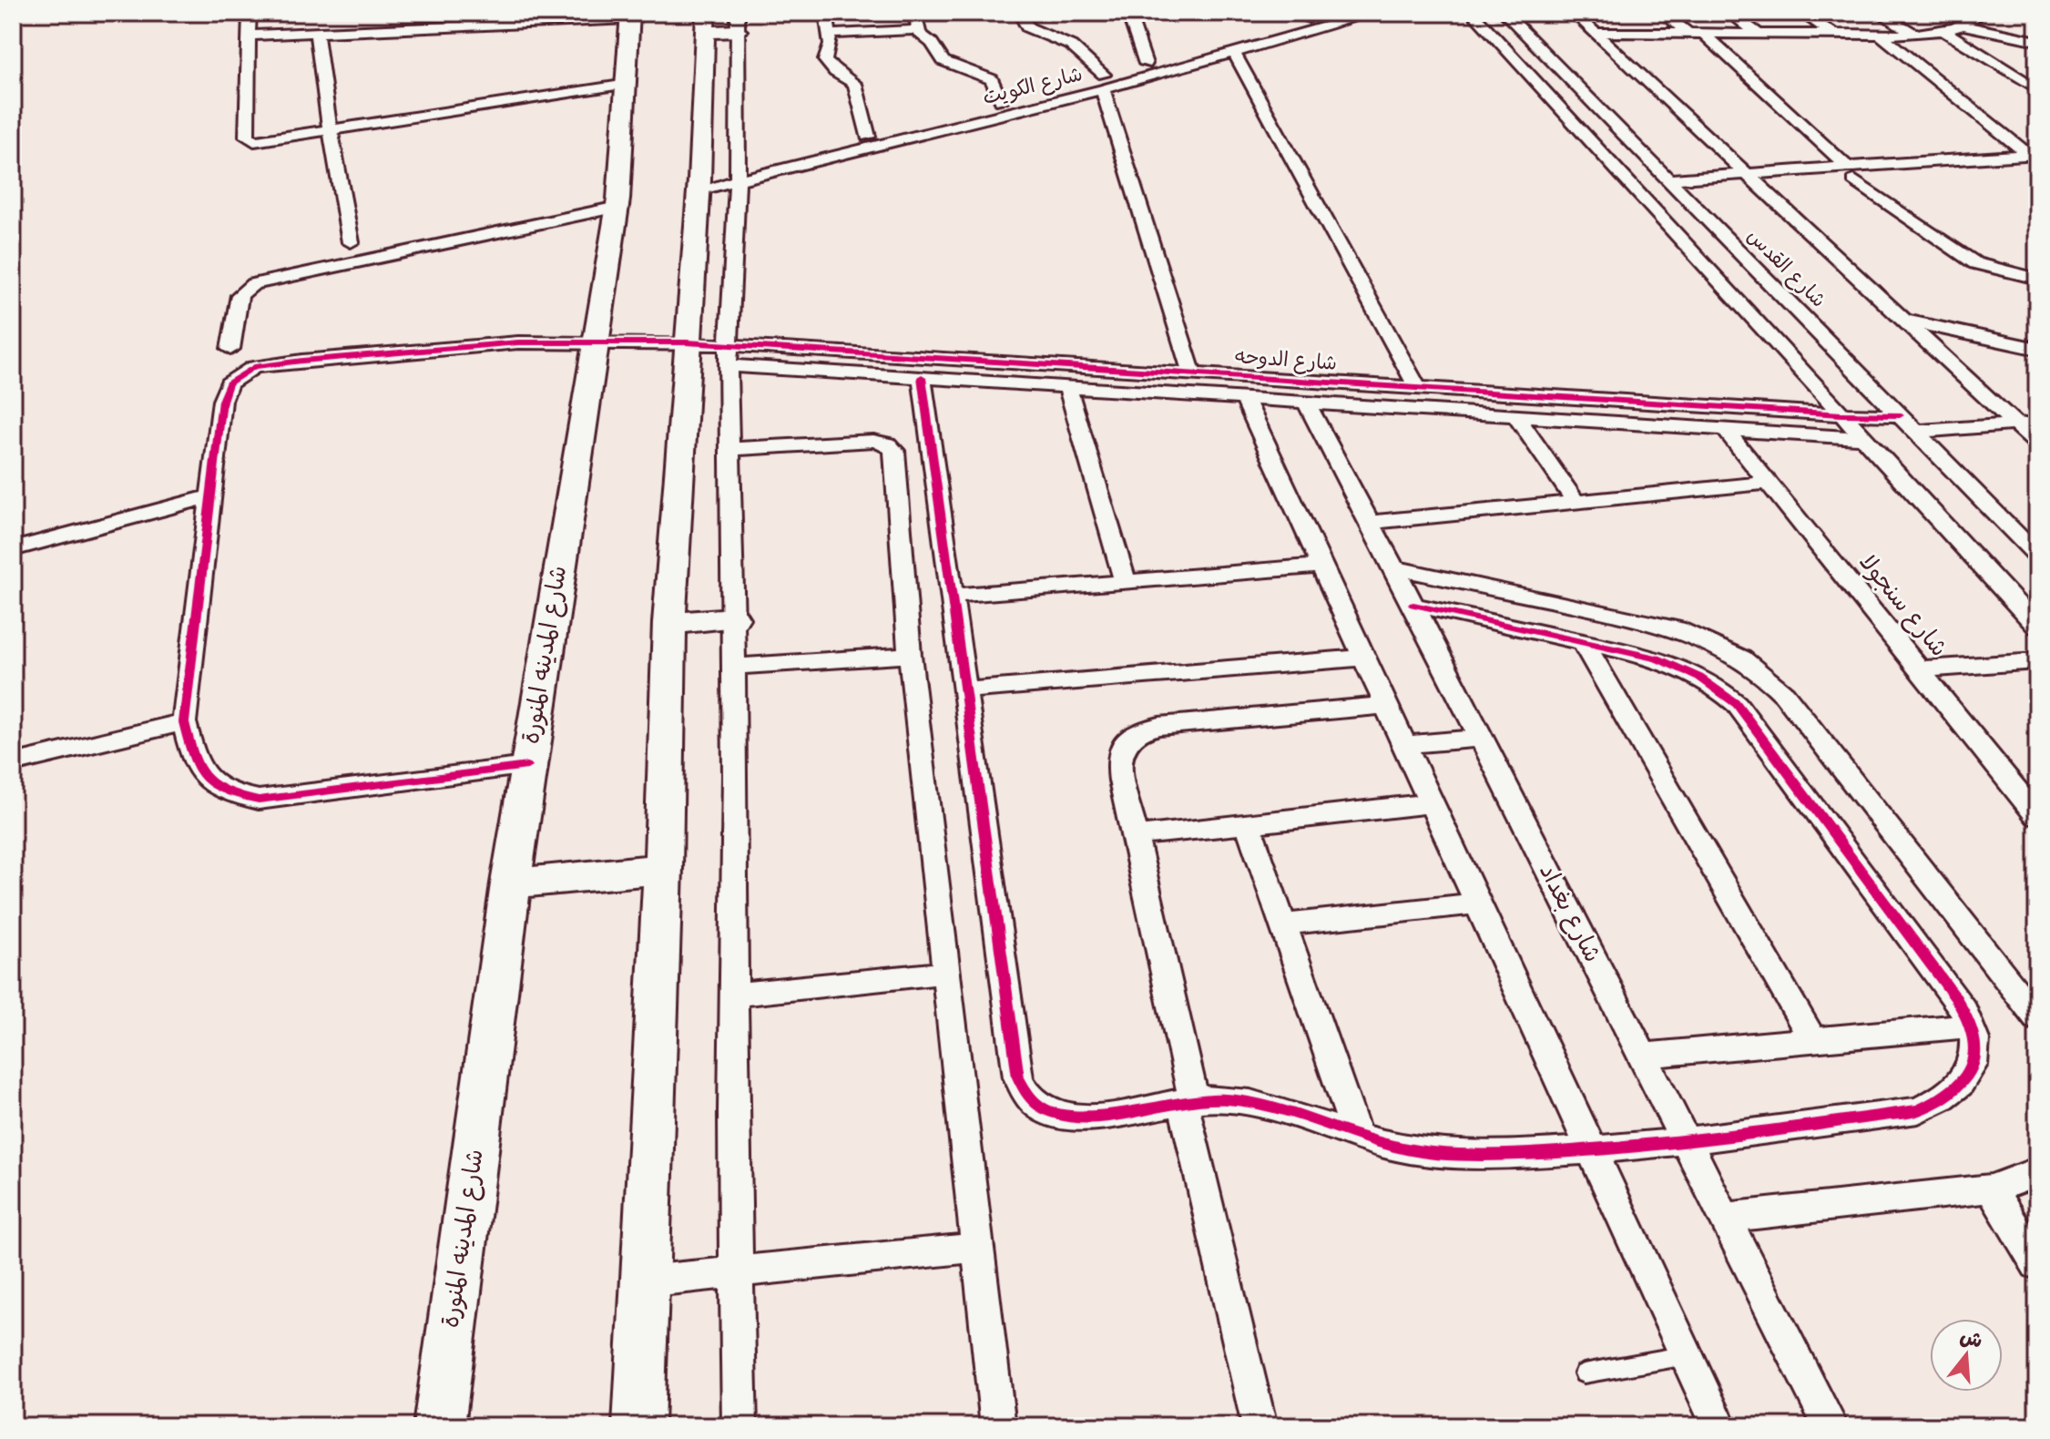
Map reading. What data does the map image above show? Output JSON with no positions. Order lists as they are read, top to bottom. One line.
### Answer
{"streets":{"main road":["شارع المدينه المنورة"],"street":["شارع الكويت","شارع القدس","شارع الدوحه","شارع سنجولا","شارع بغداد"]},"crossings":[["شارع القدس","شارع الدوحه"],["شارع الدوحه","شارع سنجولا"],["شارع الدوحه","شارع بغداد"]],"north":"top"}
